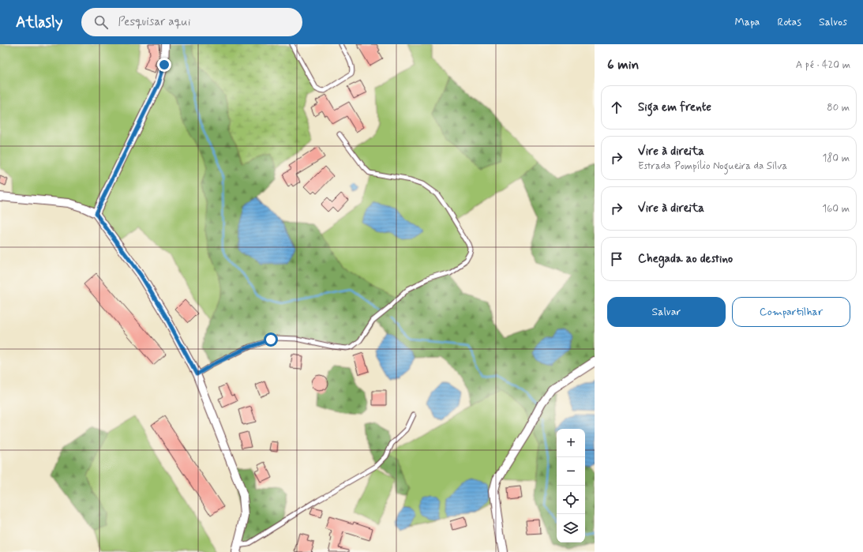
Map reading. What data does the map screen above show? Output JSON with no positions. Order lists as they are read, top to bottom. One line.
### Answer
{"page":{"header":"Atlasly","search":"Pesquisar aqui","nav":["Mapa","Rotas","Salvos"],"heading":["6 min","A pé · 420 m"],"list":[["Siga em frente","80 m"],["Vire à direita","Estrada Pompílio Nogueira da Silva","180 m"],["Vire à direita","160 m"],"Chegada ao destino"],"buttons":["Salvar","Compartilhar"],"map_buttons":["+","−"]}}
